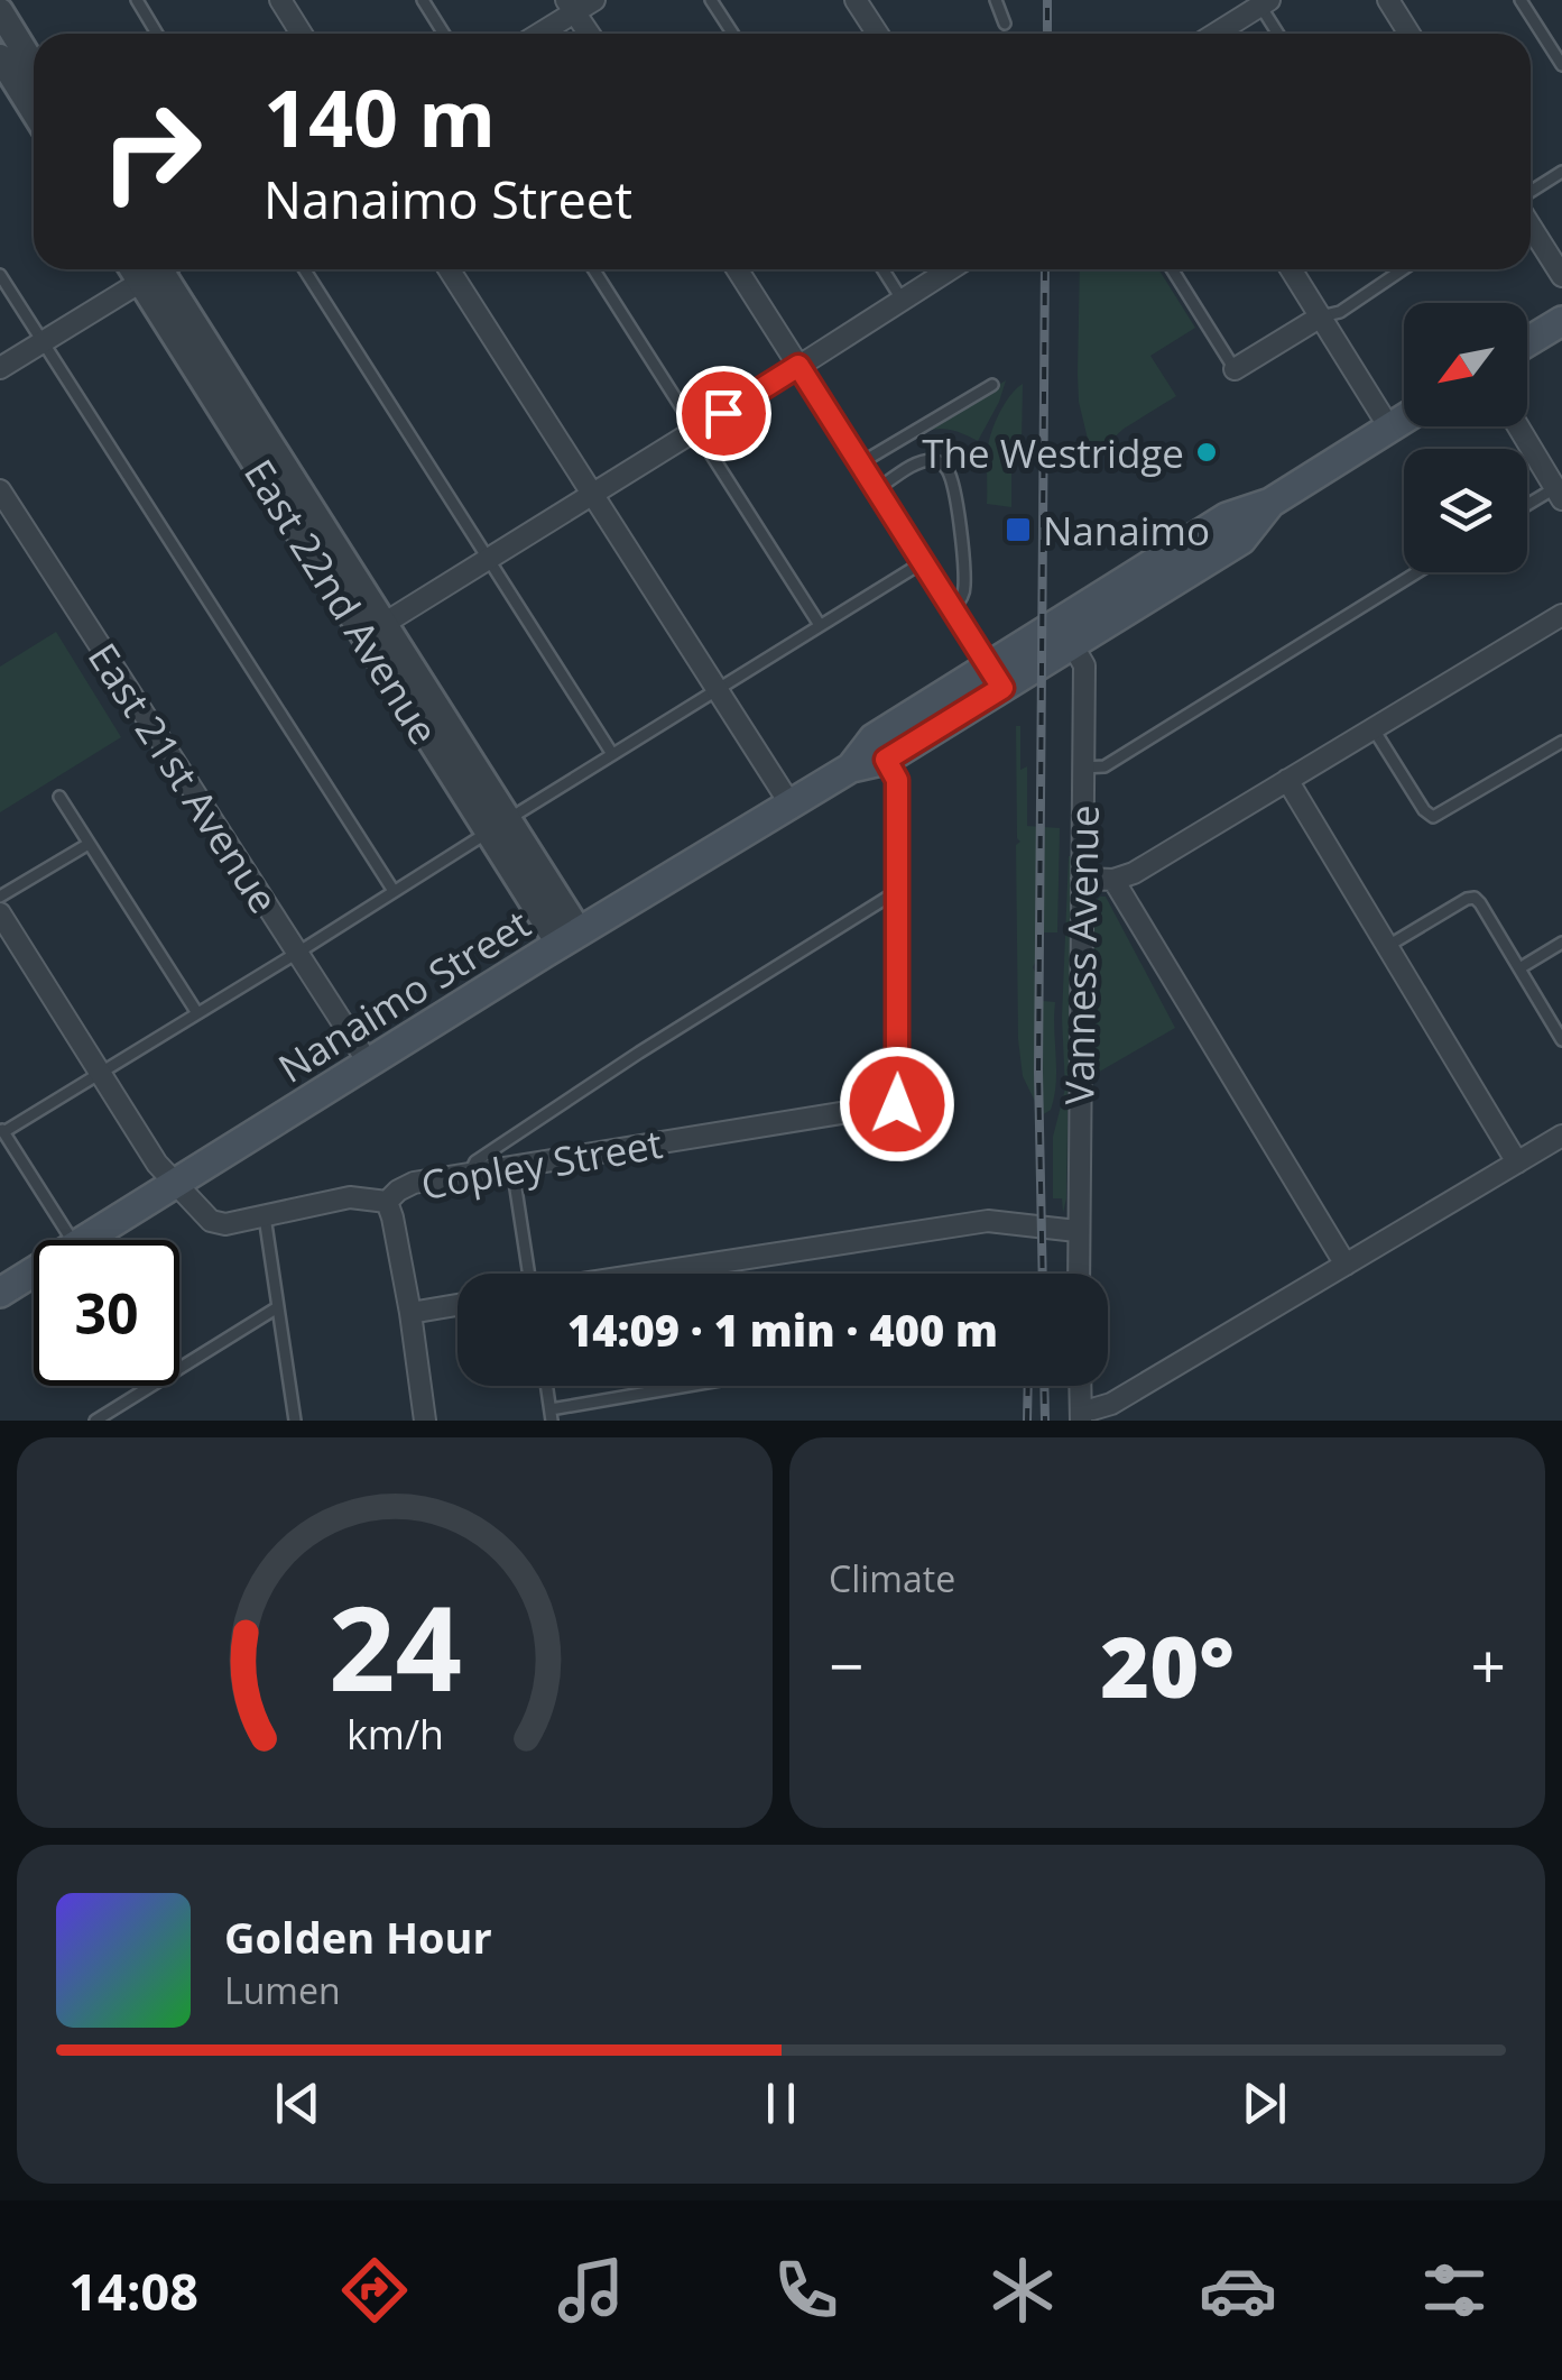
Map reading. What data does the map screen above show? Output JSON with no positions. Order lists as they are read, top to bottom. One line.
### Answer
{"streets":{"main road":["Nanaimo Street"],"street":["East 22nd Avenue","East 21st Avenue","Vanness Avenue","Copley Street"]},"crossings":[["East 22nd Avenue","Nanaimo Street"],["East 21st Avenue","Nanaimo Street"],["Vanness Avenue","Nanaimo Street"],["Nanaimo Street","Copley Street"]],"places":{"other":["The Westridge"],"transit":["Nanaimo"]},"north":"bottom left","page":{"turn":["140 m","Nanaimo Street"],"limit":"30","trip":"14:09 · 1 min · 400 m","tile":"Climate","heat":["−","20°","+"],"song":["Golden Hour","Lumen"],"tabs":"14:08","gauge":["24","km/h"]}}
